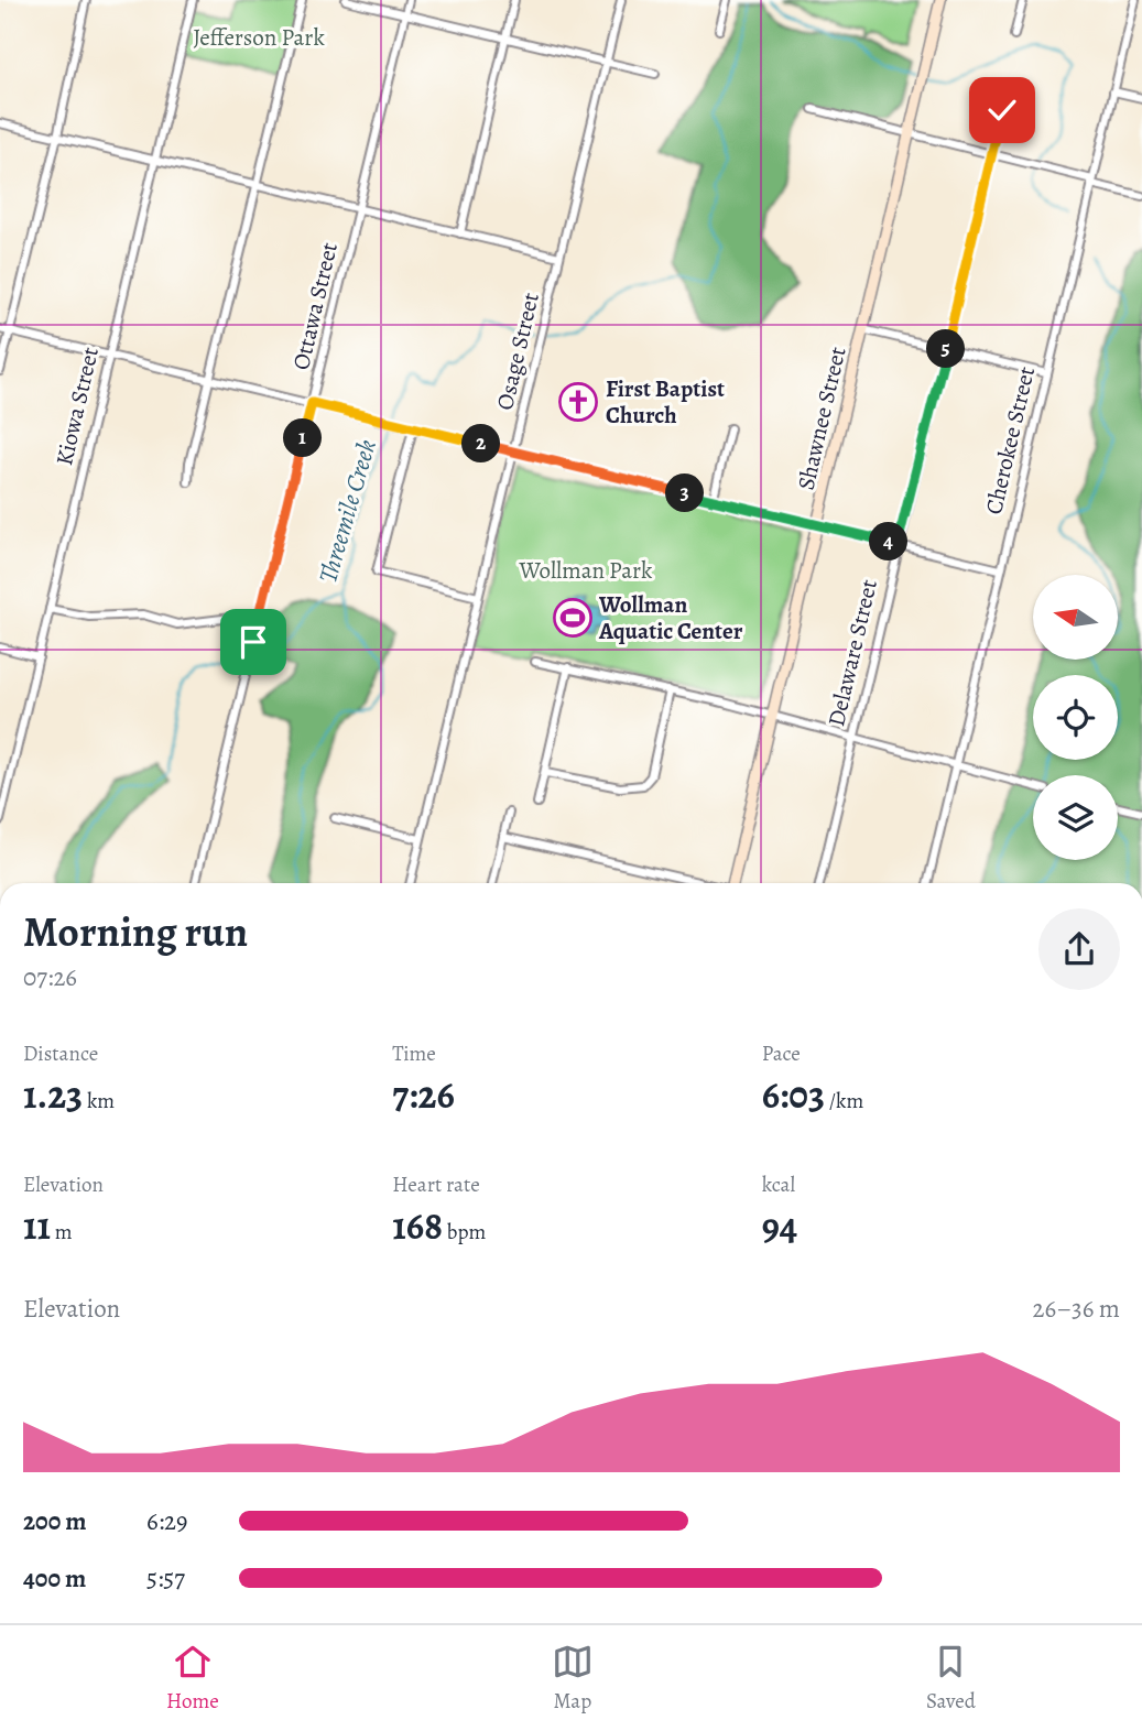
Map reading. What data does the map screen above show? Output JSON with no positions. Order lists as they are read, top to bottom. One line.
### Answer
{"streets":{"street":["Ottawa Street","Osage Street","Kiowa Street","Shawnee Street","Cherokee Street","Delaware Street"]},"water":["Threemile Creek"],"parks":["Jefferson Park","Wollman Park"],"places":{"church":["First Baptist Church"],"sports":["Wollman Aquatic Center"]},"north":"left","page":{"pins":["5","1","2","3","4"],"heading":["Morning run","07:26"],"stats":[["Distance","1.23 km"],["Time","7:26"],["Pace","6:03 /km"],["Elevation","11 m"],["Heart rate","168 bpm"],["kcal","94"]],"chart":["Elevation","26–36 m"],"list":[{"name":"200 m","note":"6:29"},{"name":"400 m","note":"5:57"}],"tabs":["Home","Map","Saved"]}}
